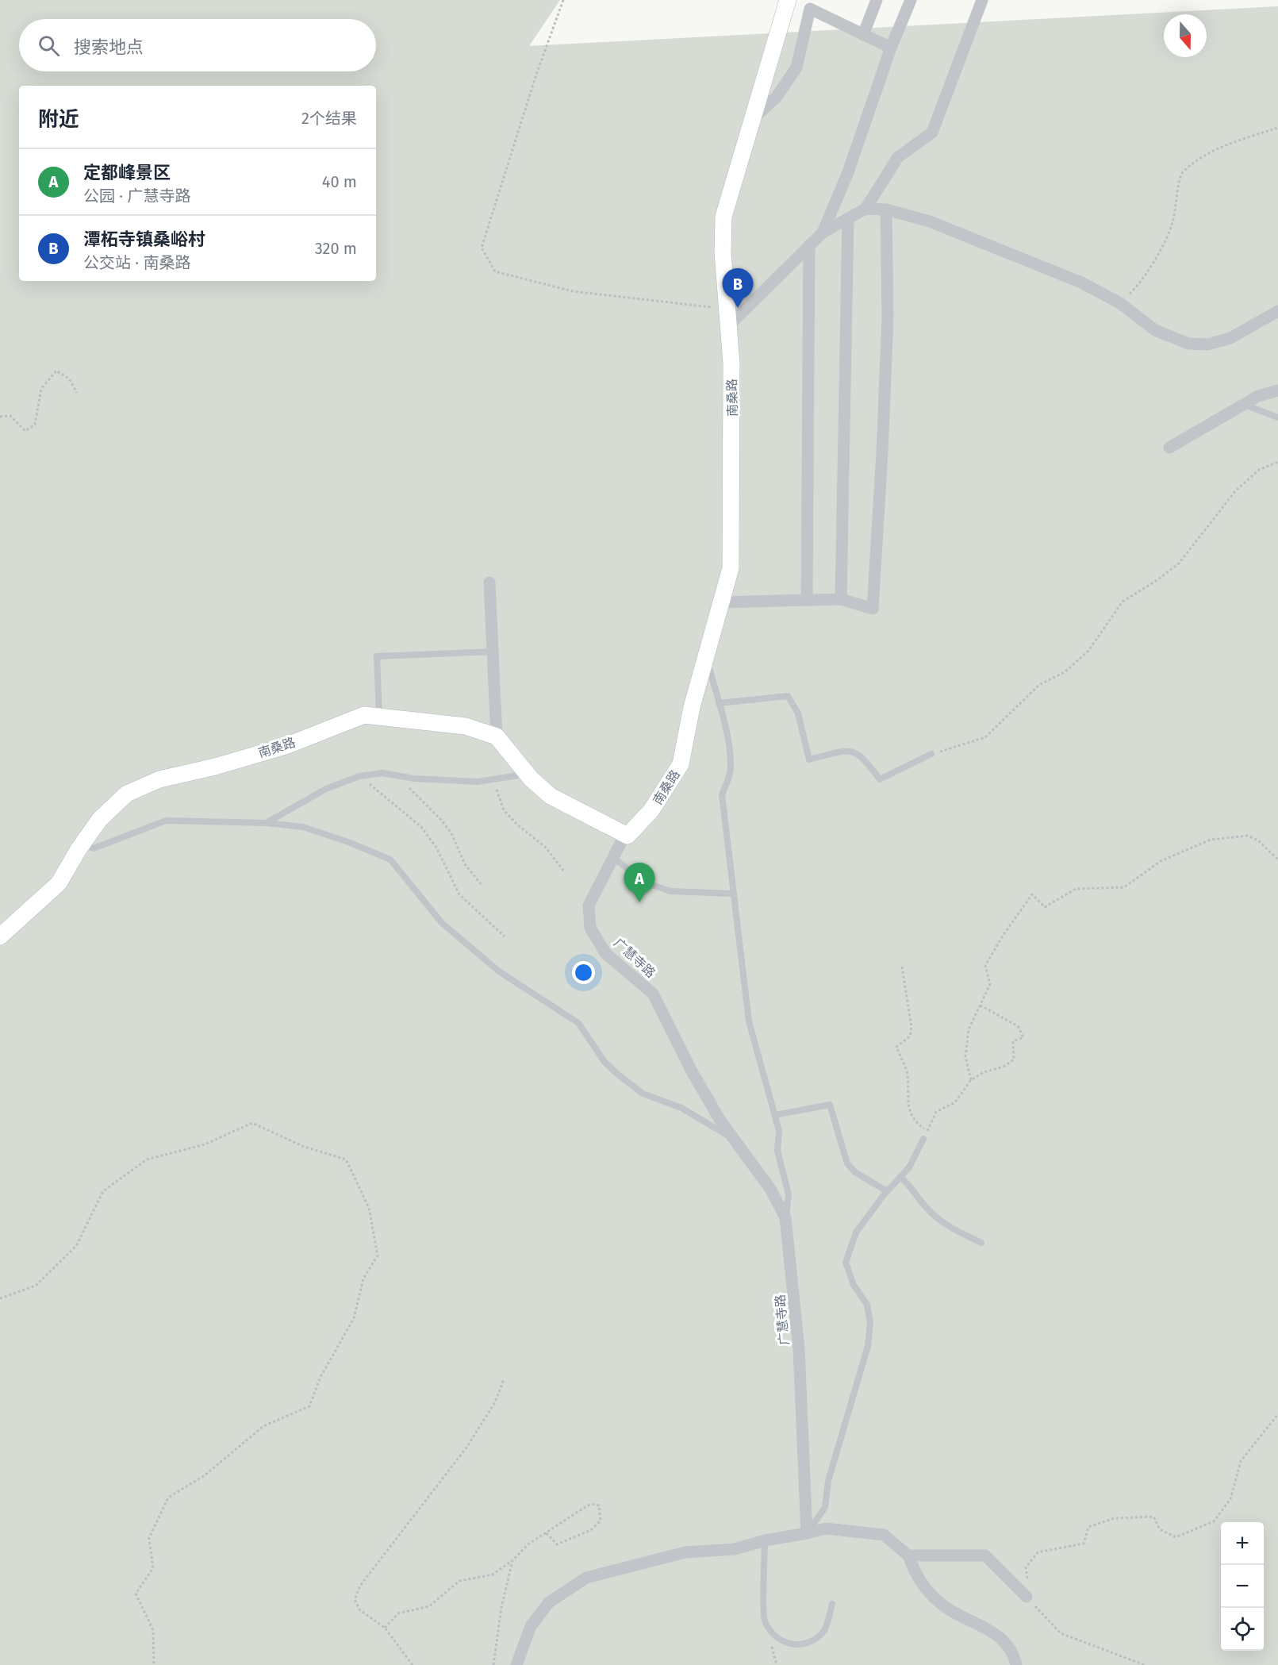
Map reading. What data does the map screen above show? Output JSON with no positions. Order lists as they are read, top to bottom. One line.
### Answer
{"streets":{"street":["南桑路","广慧寺路"]},"crossings":[["南桑路","广慧寺路"]],"north":"bottom","page":{"search":"搜索地点","heading":["附近","2个结果"],"list":[{"mark":"A","name":"定都峰景区","note":"公园 · 广慧寺路","value":"40 m"},{"mark":"B","name":"潭柘寺镇桑峪村","note":"公交站 · 南桑路","value":"320 m"}],"pins":["B","A"],"map_buttons":["+","−"]}}
